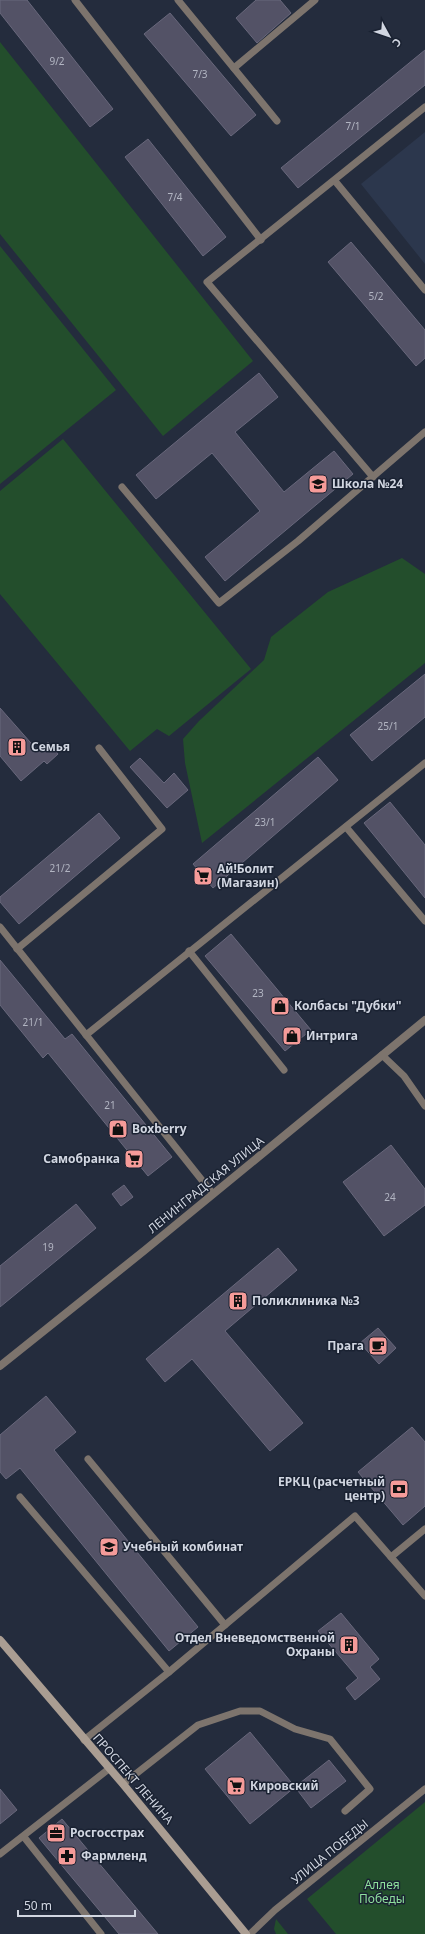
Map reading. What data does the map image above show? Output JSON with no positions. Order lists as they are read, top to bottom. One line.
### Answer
{"streets":{"street":["ЛЕНИНГРАДСКАЯ УЛИЦА","ПРОСПЕКТ ЛЕНИНА"],"lane":["УЛИЦА ПОБЕДЫ"]},"parks":["Аллея Победы"],"places":{"school or university":["Школа №24","Учебный комбинат"],"building":["Семья","Поликлиника №3","Отдел Вневедомственной Охраны"],"supermarket":["Ай!Болит (Магазин)","Самобранка","Кировский"],"shop":["Колбасы \"Дубки\"","Интрига","Boxberry"],"cafe":["Прага"],"bank":["ЕРКЦ (расчетный центр)"],"office":["Росгосстрах"],"pharmacy":["Фармленд"]},"house_numbers":["9/2","7/3","7/1","7/4","5/2","25/1","23/1","21/2","23","21/1","21","24","19"],"scale_bar":"50 m","north":"bottom right"}
